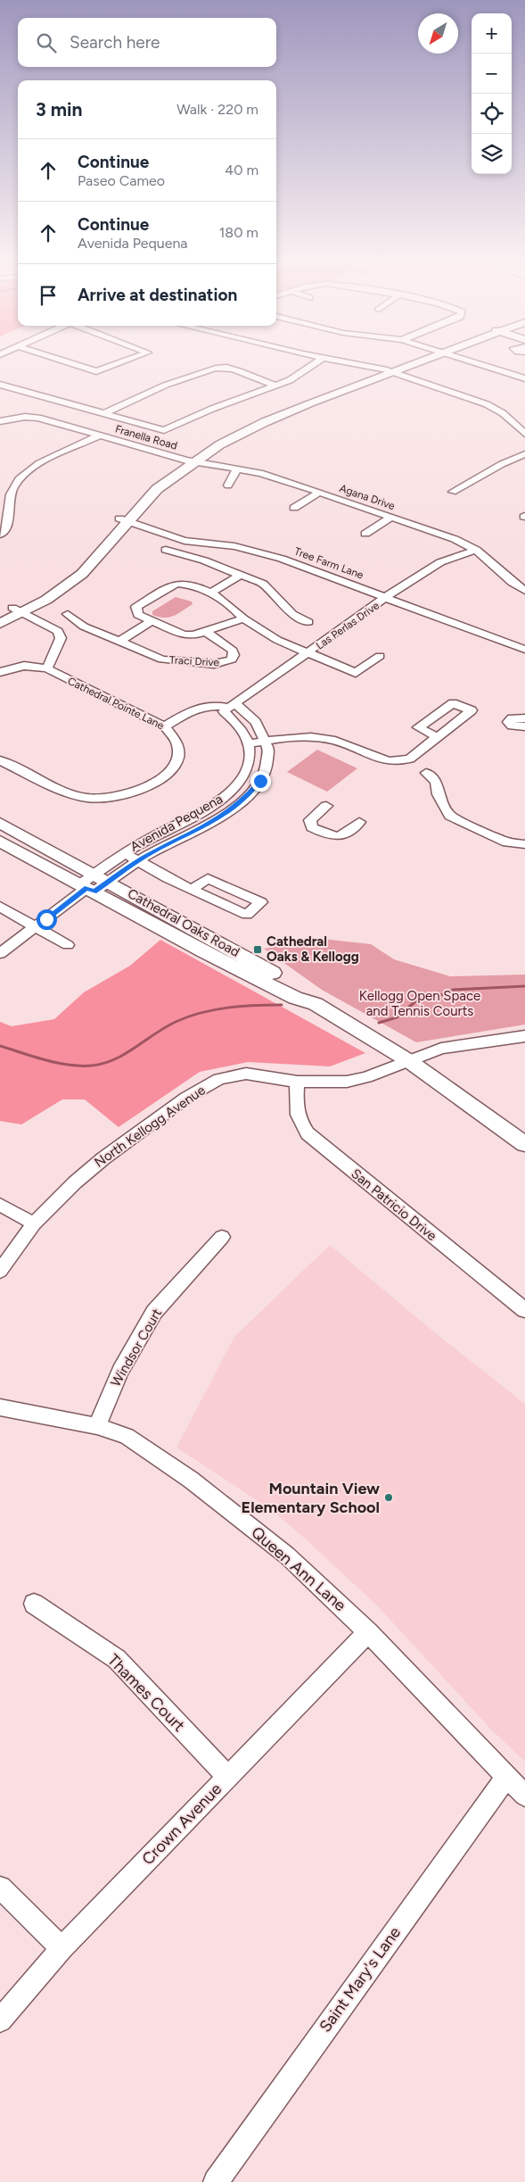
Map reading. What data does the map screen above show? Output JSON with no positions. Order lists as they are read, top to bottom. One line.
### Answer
{"streets":{"main road":["Cathedral Oaks Road"],"street":["Franella Road","Agana Drive","Tree Farm Lane","Las Perlas Drive","Traci Drive","Cathedral Pointe Lane","Avenida Pequena","North Kellogg Avenue","San Patricio Drive","Windsor Court","Queen Ann Lane","Thames Court","Crown Avenue","Saint Mary's Lane"]},"crossings":[["Franella Road","Agana Drive"],["Agana Drive","Las Perlas Drive"],["Tree Farm Lane","Las Perlas Drive"],["Las Perlas Drive","Traci Drive"],["Las Perlas Drive","Avenida Pequena"],["Avenida Pequena","Cathedral Oaks Road"],["Cathedral Oaks Road","North Kellogg Avenue"],["North Kellogg Avenue","San Patricio Drive"],["Windsor Court","Queen Ann Lane"],["Queen Ann Lane","Crown Avenue"],["Queen Ann Lane","Saint Mary's Lane"],["Thames Court","Crown Avenue"]],"parks":["Kellogg Open Space and Tennis Courts"],"places":{"transit":["Cathedral Oaks & Kellogg"],"other":["Mountain View Elementary School"]},"north":"bottom left","page":{"map_buttons":["+","−"],"search":"Search here","heading":["3 min","Walk · 220 m"],"list":[["Continue","Paseo Cameo","40 m"],["Continue","Avenida Pequena","180 m"],"Arrive at destination"]}}
